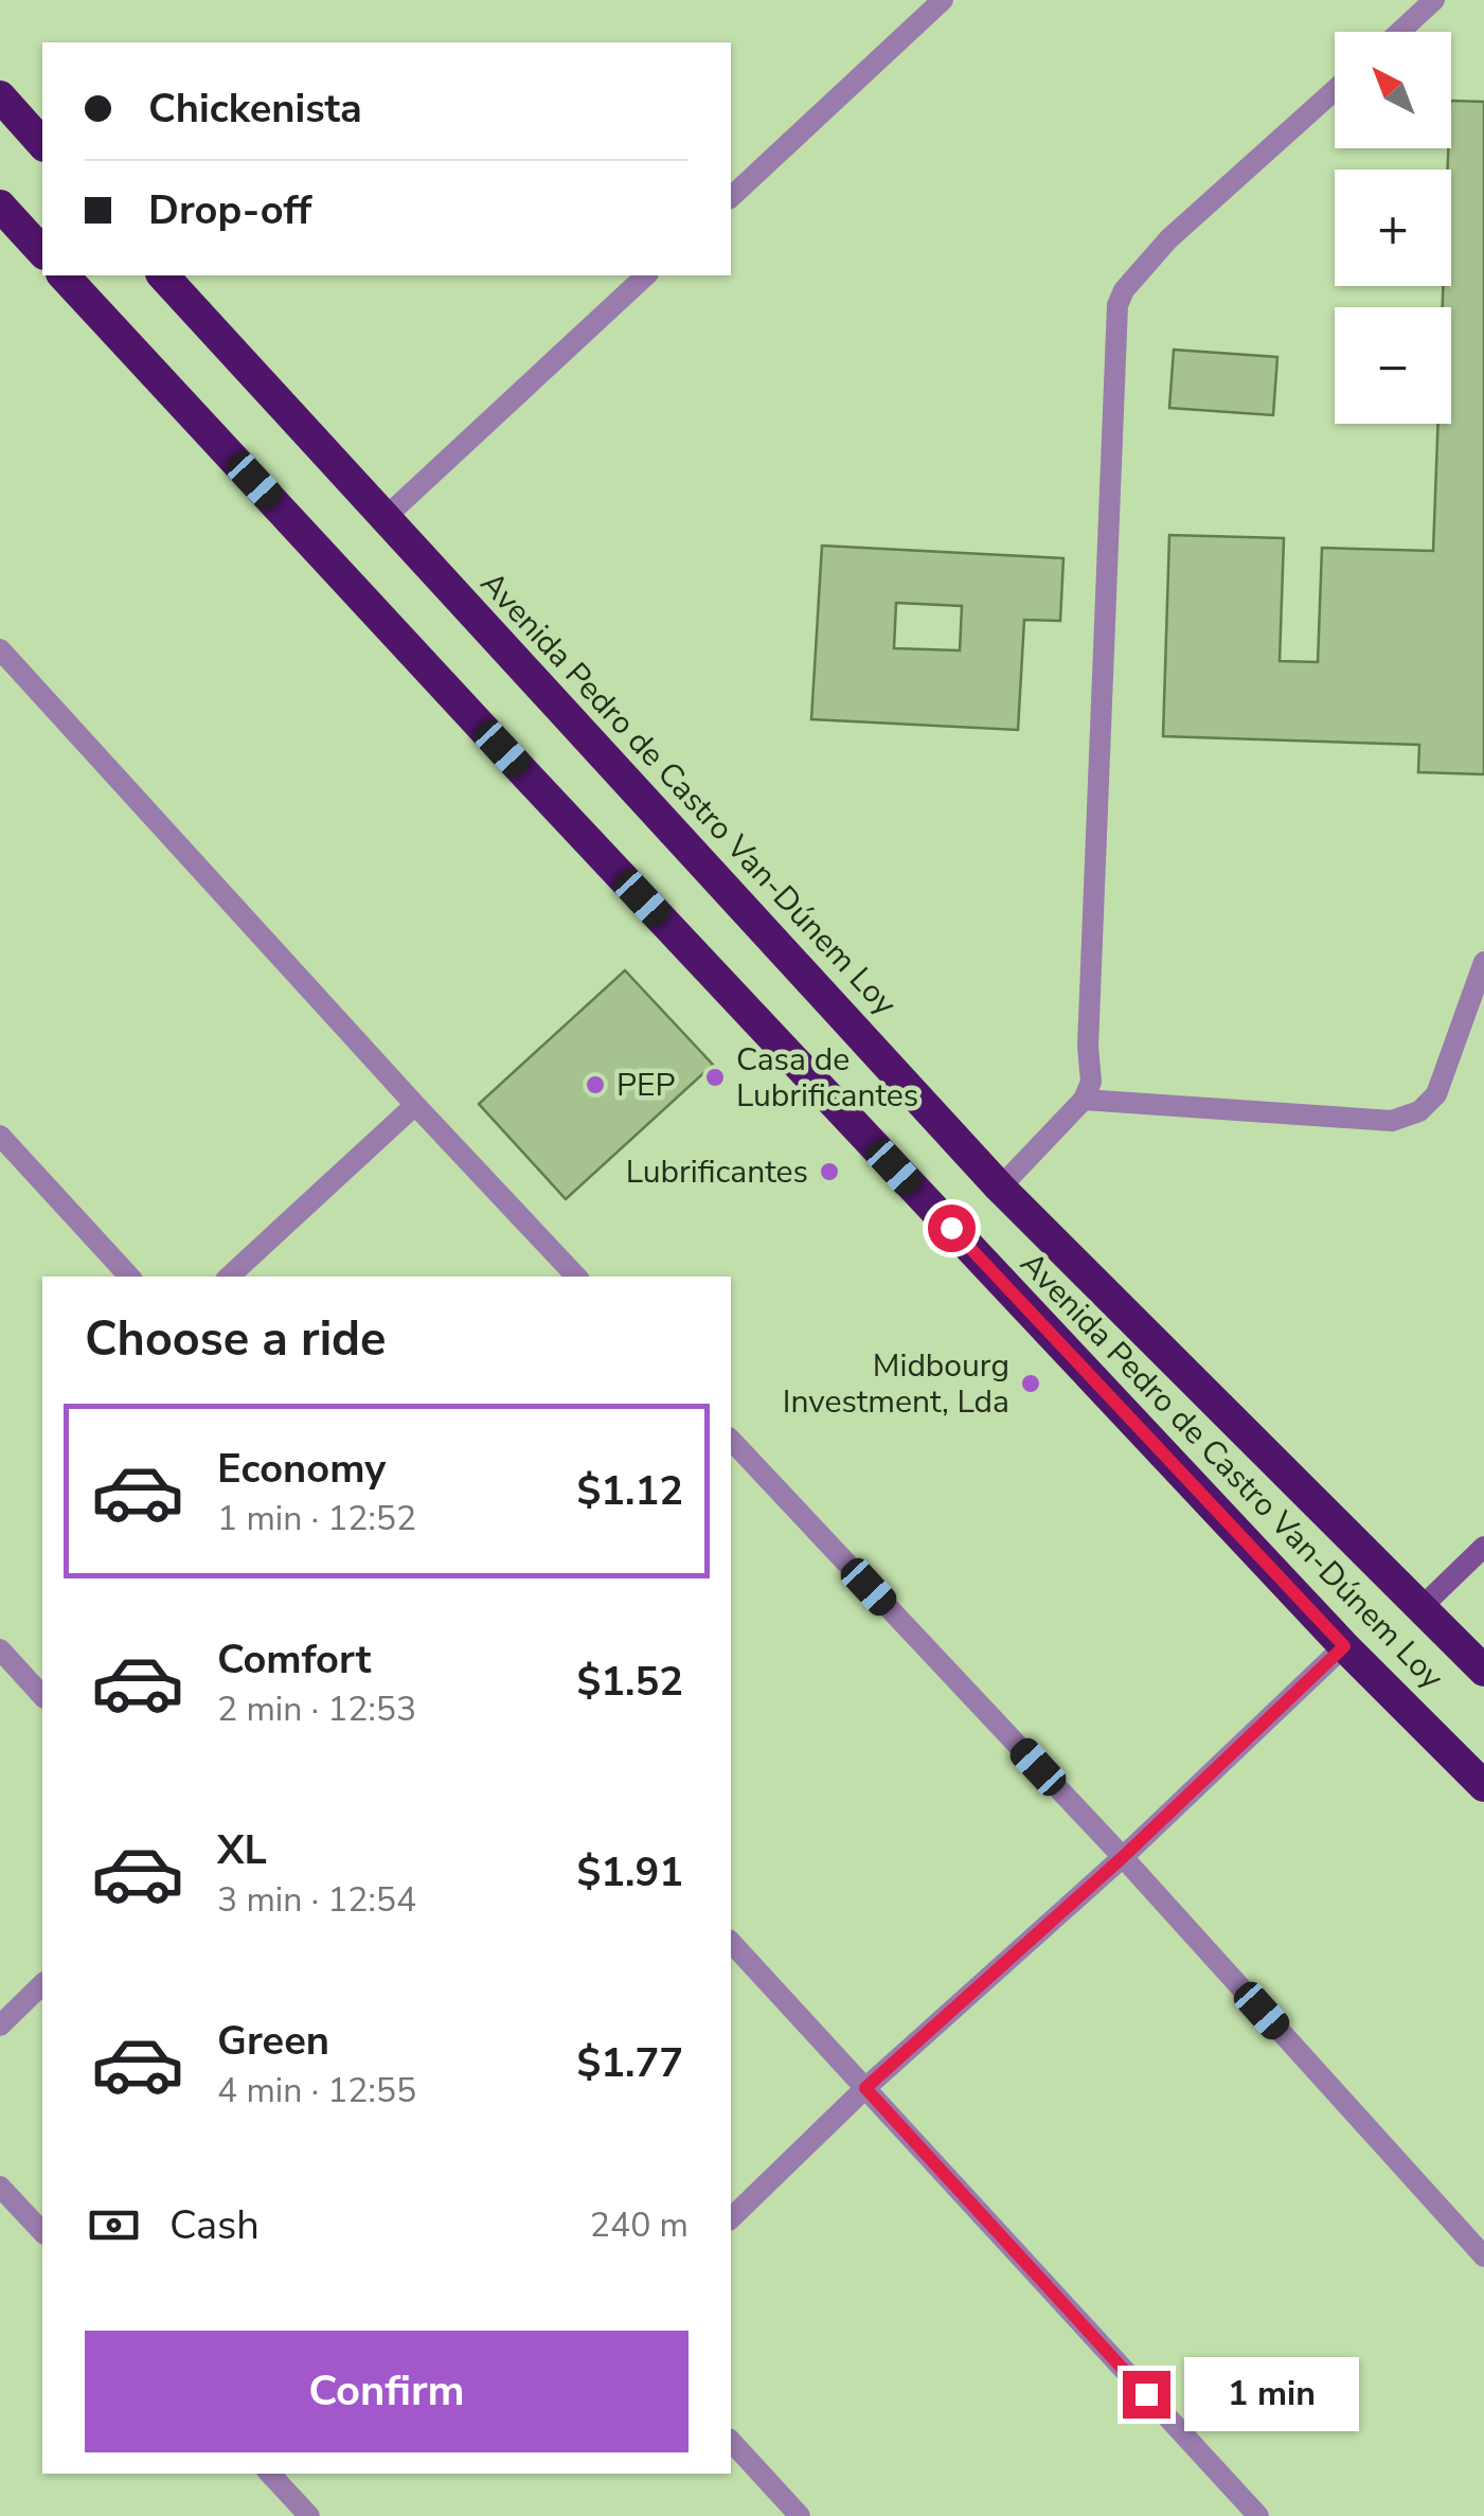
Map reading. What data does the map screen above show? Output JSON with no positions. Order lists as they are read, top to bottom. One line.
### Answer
{"streets":{"highway":["Avenida Pedro de Castro Van-Dúnem Loy"]},"places":["Casa de Lubrificantes","PEP","Lubrificantes","Midbourg Investment, Lda"],"north":"top left","page":{"map_buttons":["+","−"],"banner":["Chickenista","Drop-off"],"heading":"Choose a ride","list":[{"name":"Economy","note":"1 min · 12:52","value":"$1.12"},{"name":"Comfort","note":"2 min · 12:53","value":"$1.52"},{"name":"XL","note":"3 min · 12:54","value":"$1.91"},{"name":"Green","note":"4 min · 12:55","value":"$1.77"}],"pay":["Cash","240 m"],"buttons":"Confirm","bubble":"1 min"}}
